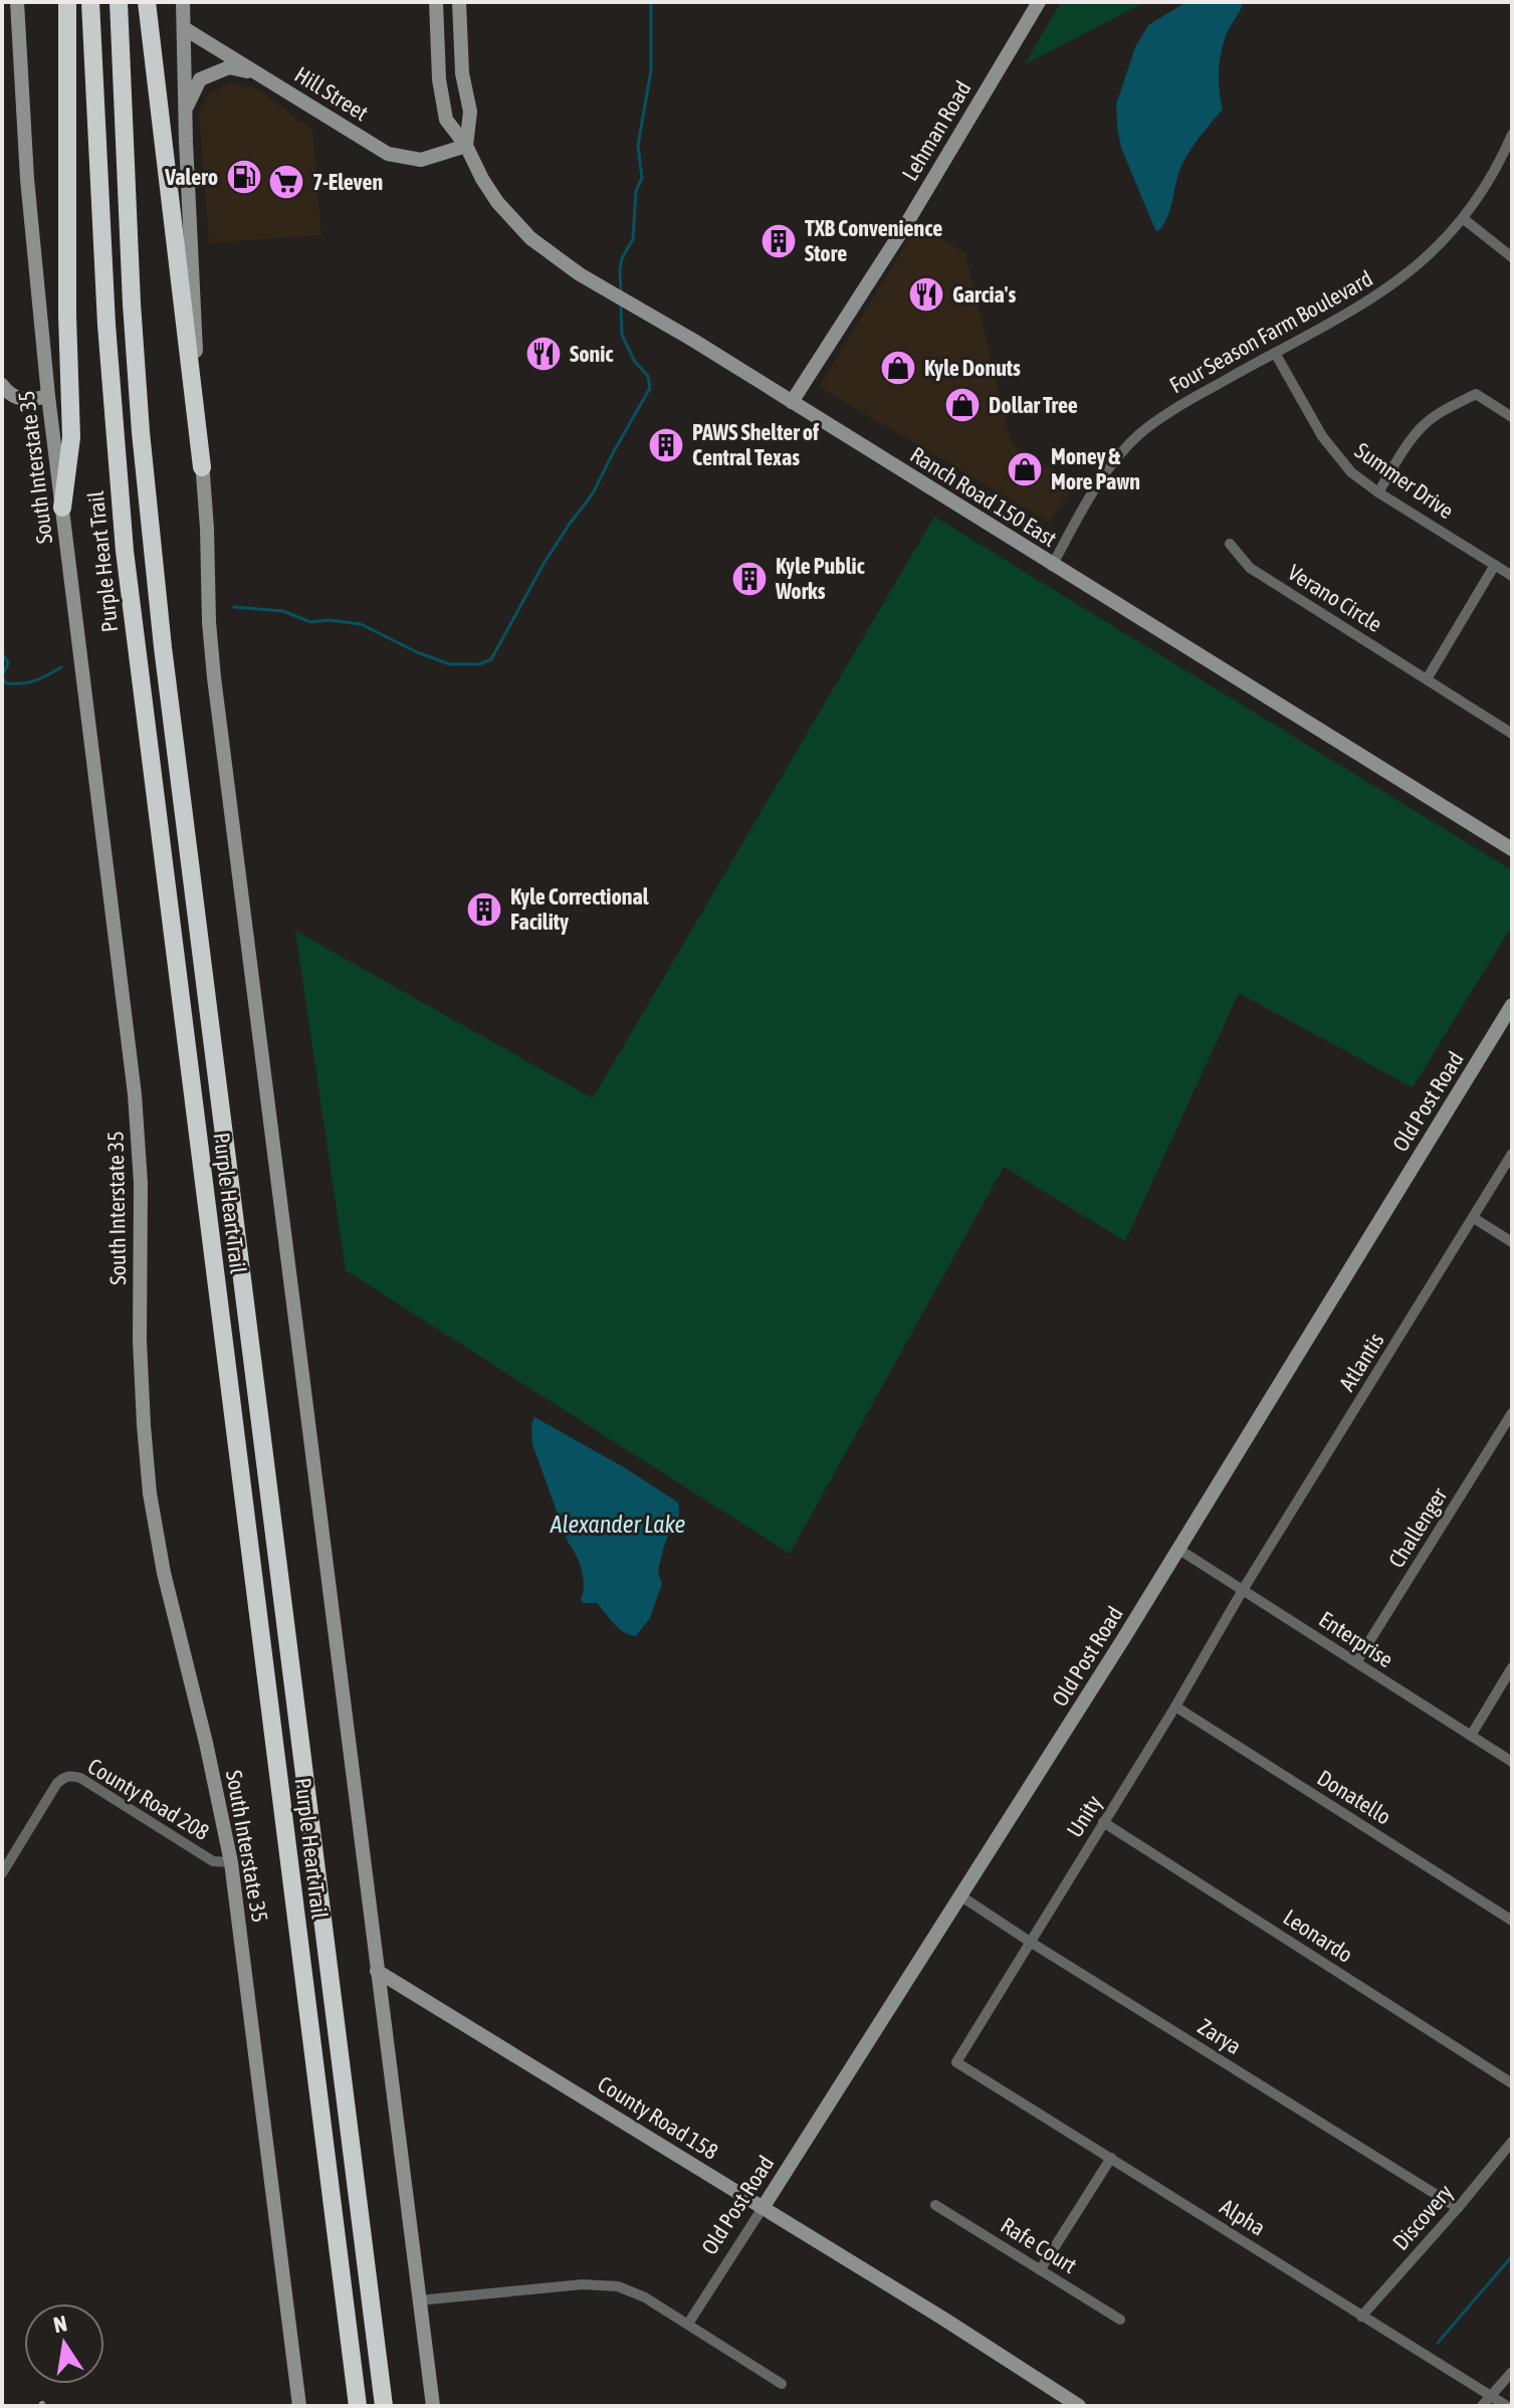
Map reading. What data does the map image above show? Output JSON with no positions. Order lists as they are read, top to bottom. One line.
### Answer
{"streets":{"highway":["Purple Heart Trail"],"main road":["Hill Street","Lehman Road","South Interstate 35","Ranch Road 150 East","Old Post Road","County Road 158"],"street":["Four Season Farm Boulevard","Summer Drive","Verano Circle","Atlantis","Challenger","Enterprise","Donatello","County Road 208","Unity","Leonardo","Zarya","Alpha","Discovery","Rafe Court"]},"crossings":[["Hill Street","Ranch Road 150 East"],["Lehman Road","Ranch Road 150 East"],["Four Season Farm Boulevard","Summer Drive"],["Four Season Farm Boulevard","Ranch Road 150 East"],["South Interstate 35","County Road 208"],["Old Post Road","Enterprise"],["Old Post Road","Zarya"],["Old Post Road","County Road 158"],["Atlantis","Enterprise"],["Atlantis","Unity"],["Challenger","Enterprise"],["Enterprise","Unity"],["Donatello","Unity"],["Unity","Leonardo"],["Unity","Zarya"],["Unity","Alpha"],["Zarya","Discovery"],["Alpha","Discovery"]],"water":["Alexander Lake"],"places":{"fuel station":["Valero"],"supermarket":["7-Eleven"],"building":["TXB Convenience Store","PAWS Shelter of Central Texas","Kyle Public Works","Kyle Correctional Facility"],"restaurant":["Garcia's","Sonic"],"shop":["Kyle Donuts","Dollar Tree","Money & More Pawn"]},"north":"top"}
